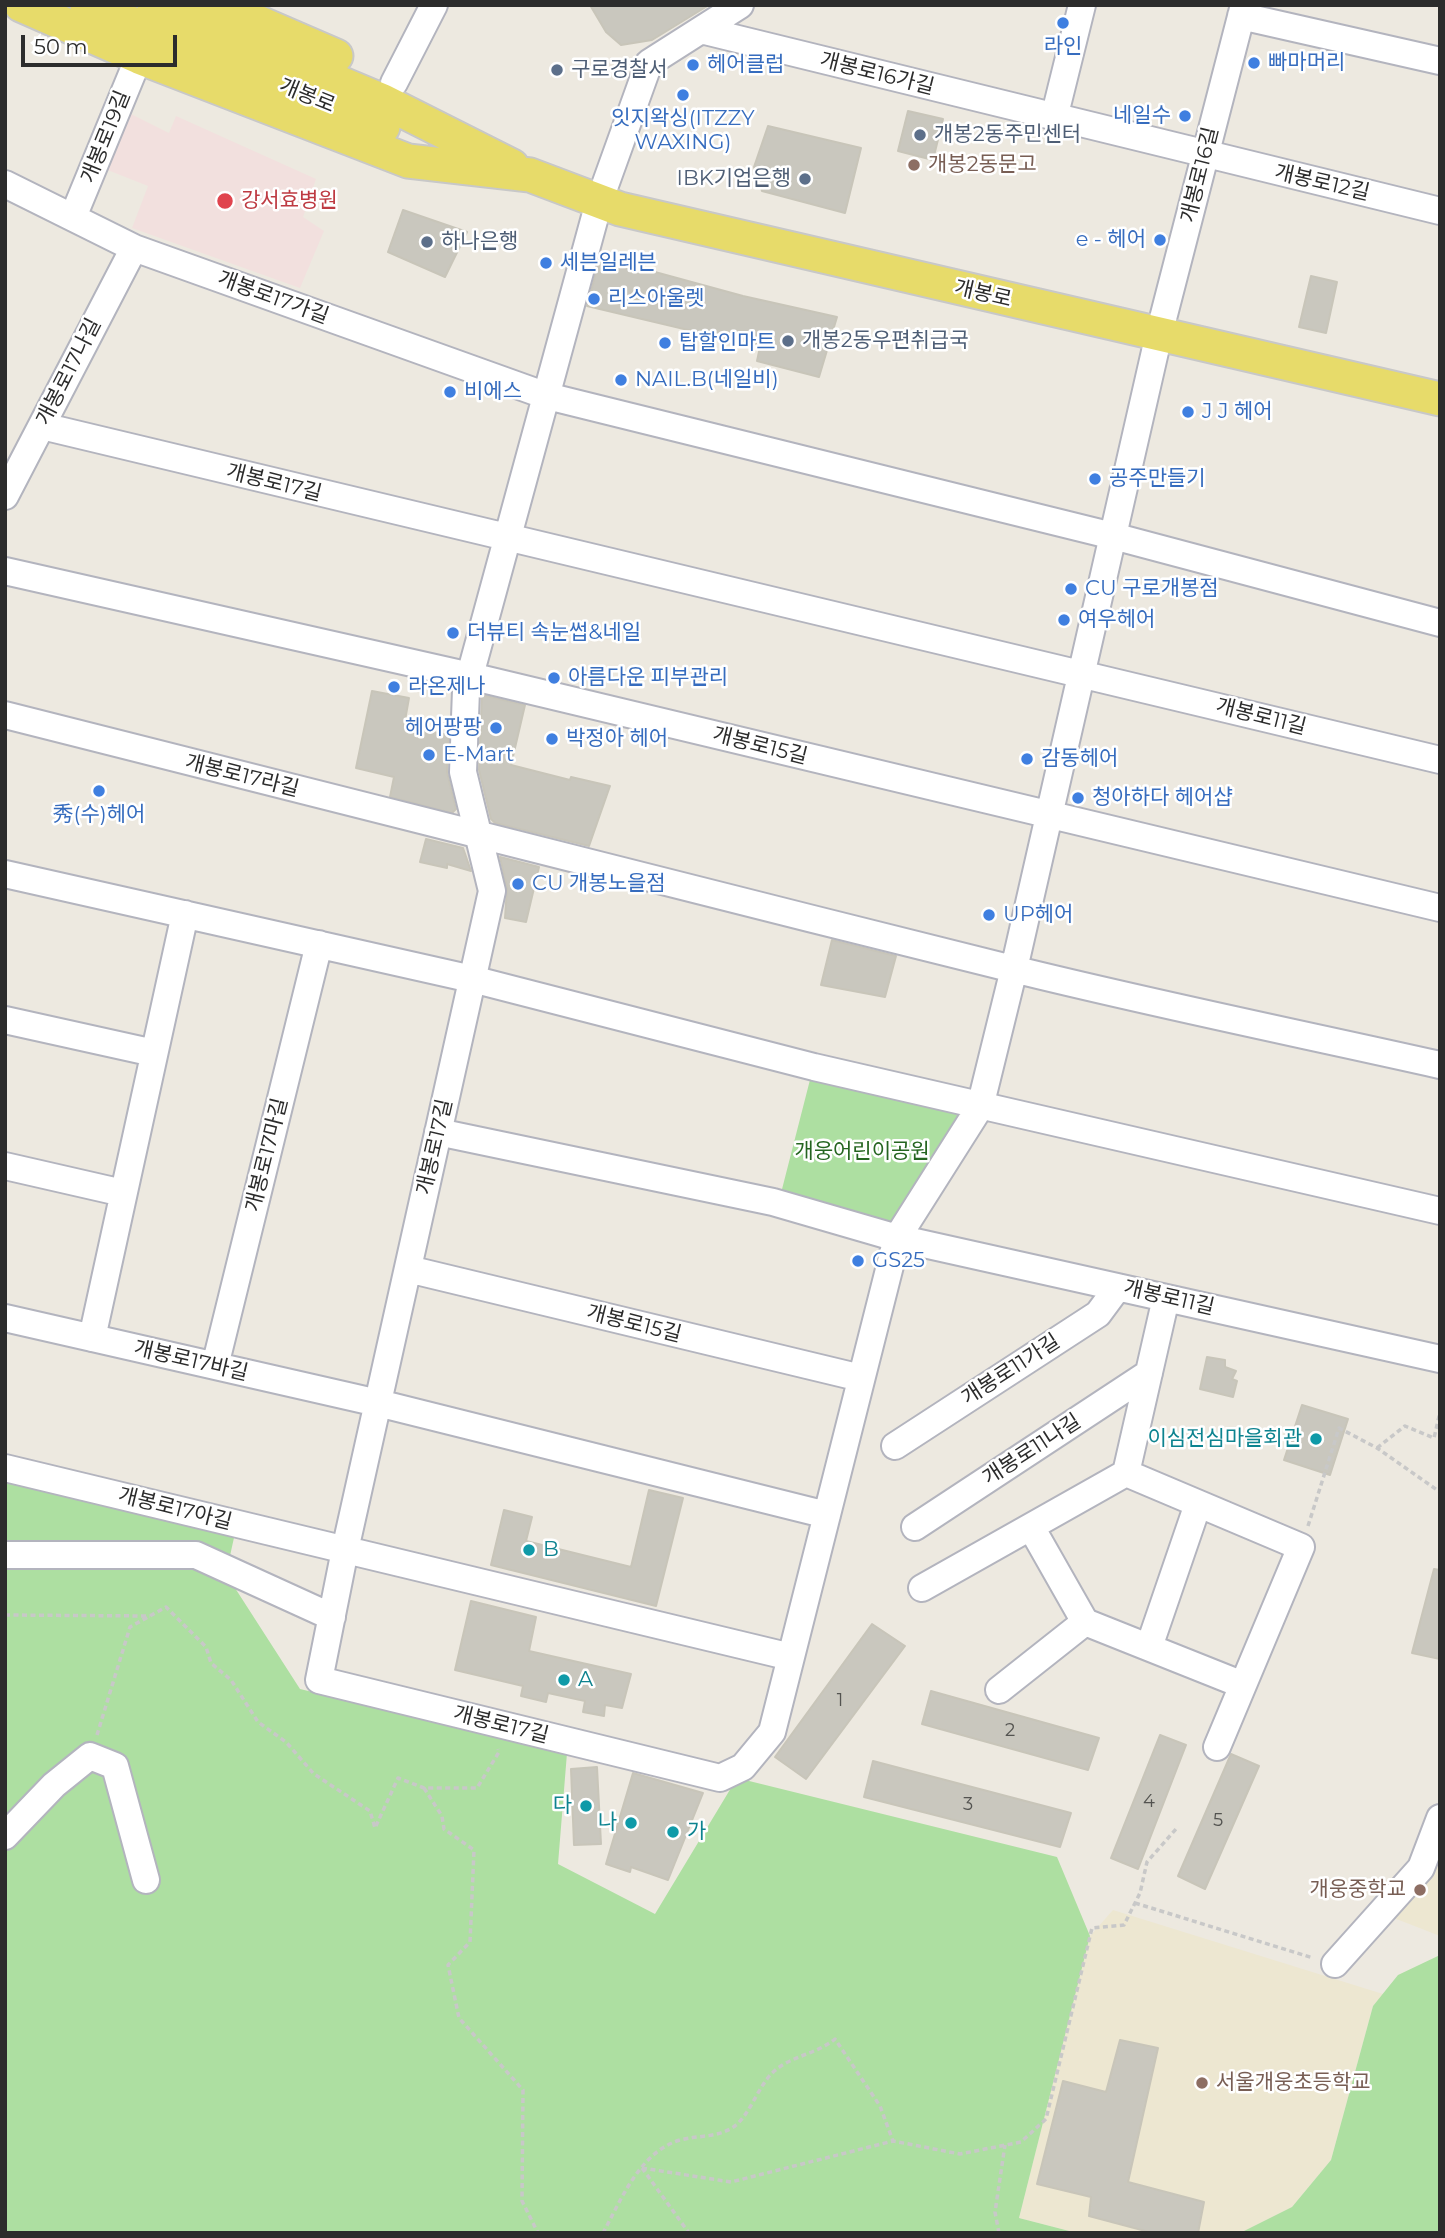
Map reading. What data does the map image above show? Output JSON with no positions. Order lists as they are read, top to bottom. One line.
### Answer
{"streets":{"main road":["개봉로"],"street":["개봉로16가길","개봉로19길","개봉로16길","개봉로12길","개봉로17가길","개봉로17나길","개봉로17길","개봉로11길","개봉로15길","개봉로17라길","개봉로17마길","개봉로17바길","개봉로11가길","개봉로11나길","개봉로17아길"]},"crossings":[["개봉로16가길","개봉로16길"],["개봉로16가길","개봉로12길"],["개봉로16가길","개봉로17길"],["개봉로","개봉로16길"],["개봉로","개봉로17길"],["개봉로19길","개봉로17가길"],["개봉로16길","개봉로12길"],["개봉로17가길","개봉로17나길"],["개봉로17가길","개봉로17길"],["개봉로17나길","개봉로17길"],["개봉로17길","개봉로15길"],["개봉로17길","개봉로17라길"],["개봉로17길","개봉로17바길"],["개봉로17길","개봉로17아길"],["개봉로11길","개봉로11가길"],["개봉로17마길","개봉로17바길"]],"parks":["개웅어린이공원"],"places":["라인","빠마머리","헤어클럽","구로경찰서","잇지왁싱(ITZZY WAXING)","네일수","개봉2동주민센터","개봉2동문고","IBK기업은행","강서효병원","e - 헤어","하나은행","세븐일레븐","리스아울렛","개봉2동우편취급국","탑할인마트","NAIL.B(네일비)","비에스","J J 헤어","공주만들기","CU 구로개봉점","여우헤어","더뷰티 속눈썹&네일","아름다운 피부관리","라온제나","헤어팡팡","박정아 헤어","E-Mart","감동헤어","秀(수)헤어","청아하다 헤어샵","CU 개봉노을점","UP헤어","GS25","이심전심마을회관","B","A","다","나","가","개웅중학교","서울개웅초등학교"],"house_numbers":["1","2","4","3","5"],"scale_bar":"50 m"}
